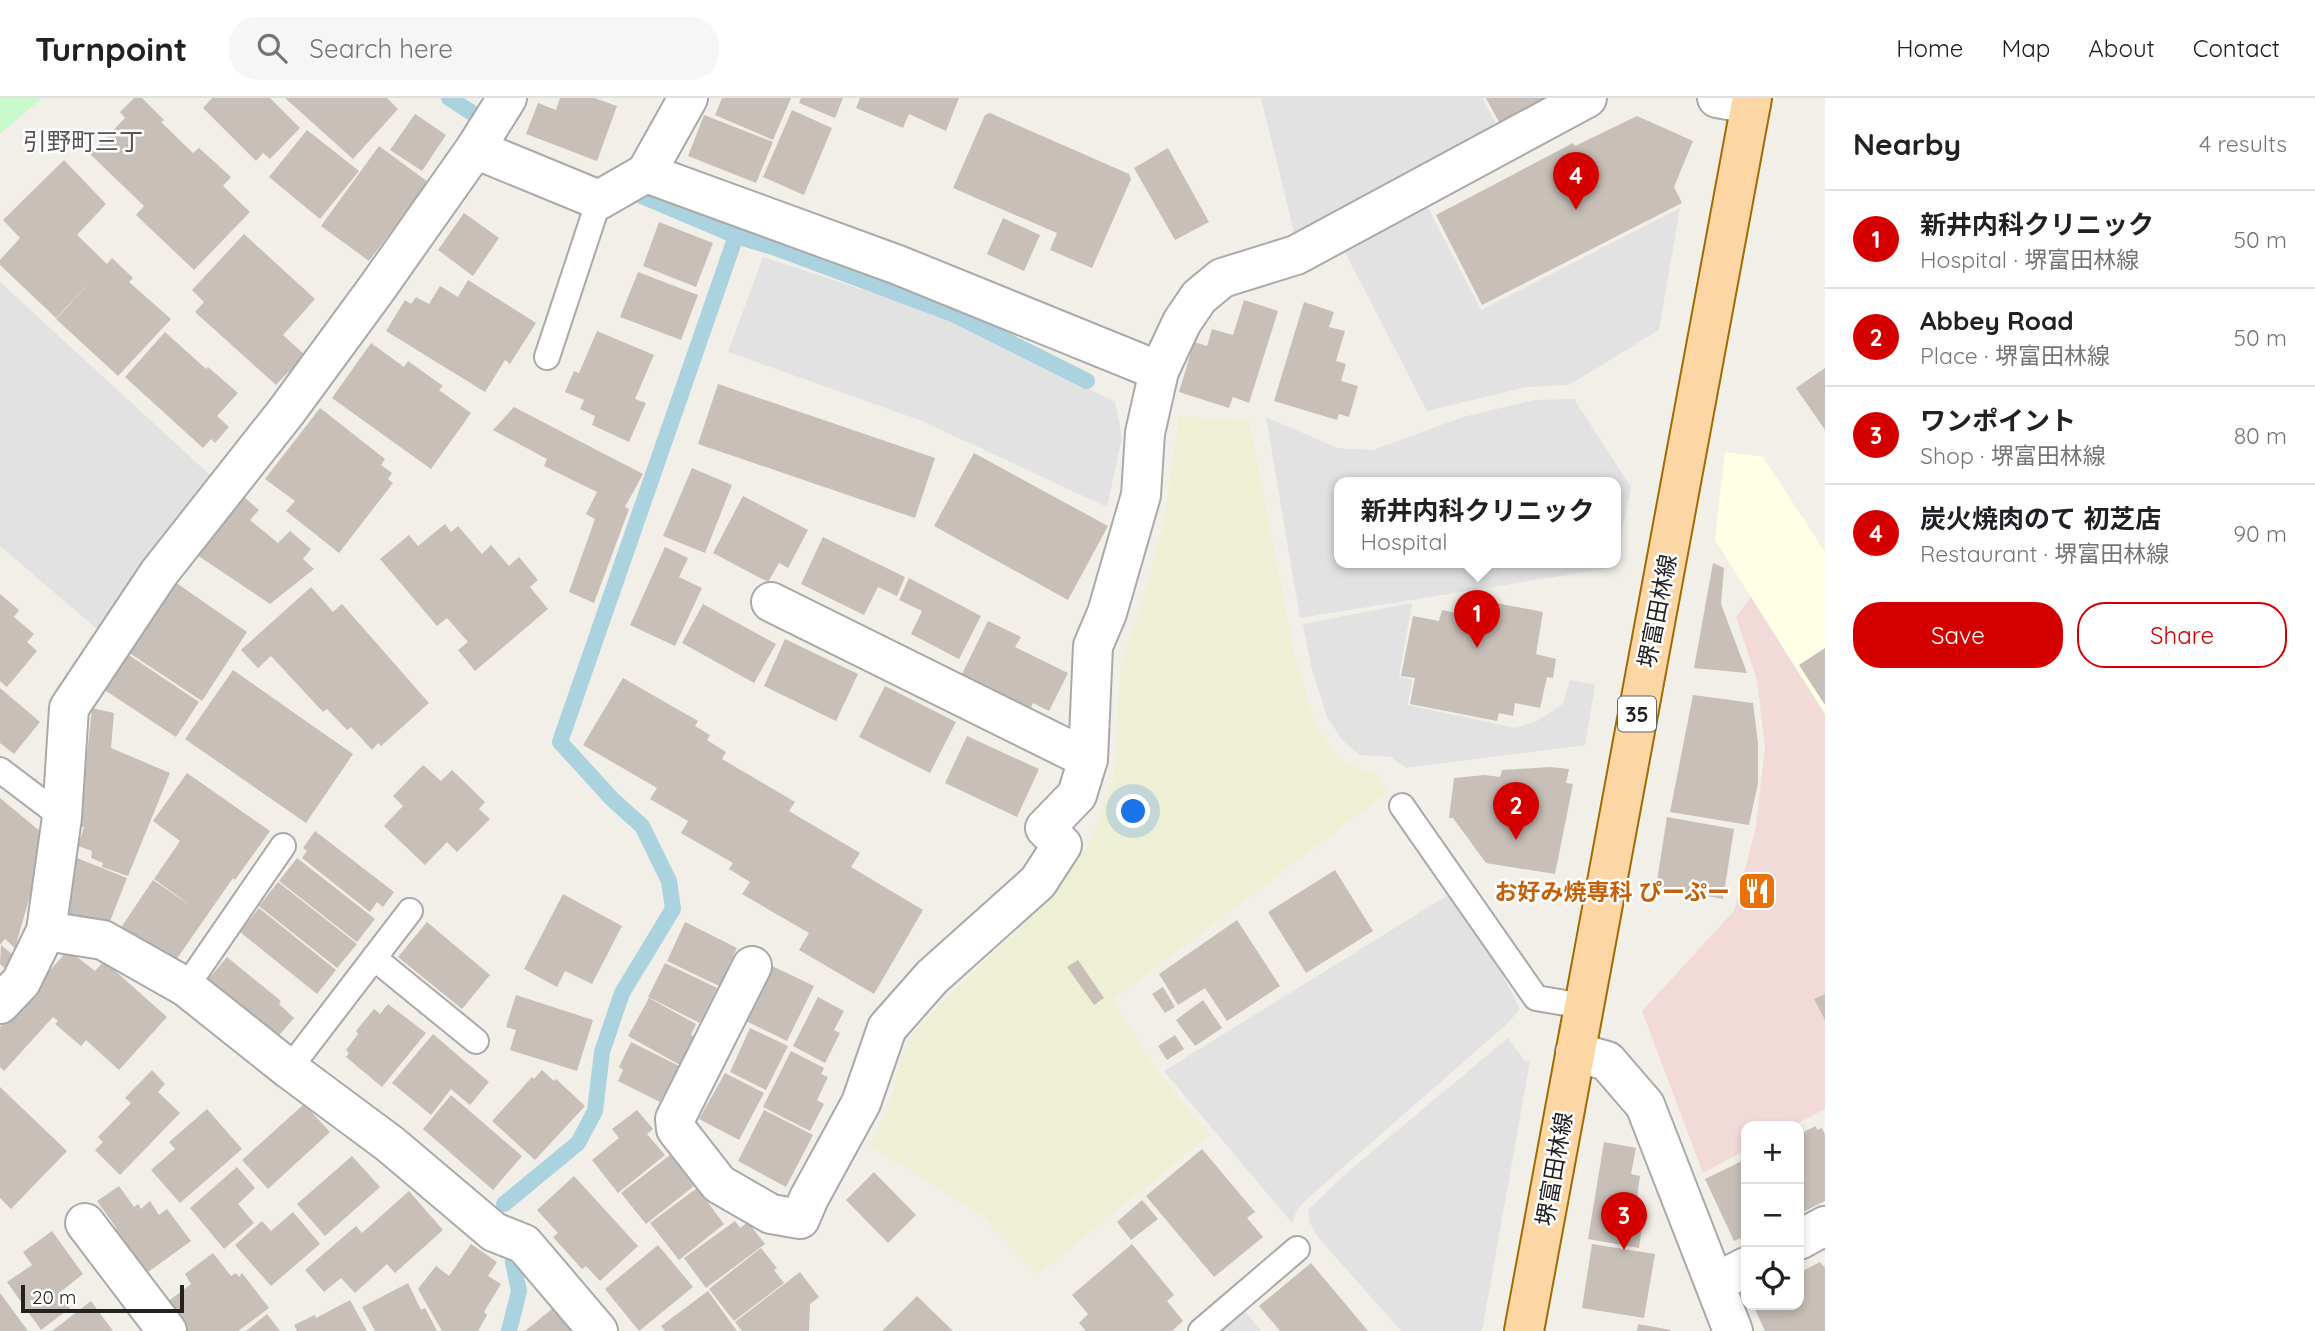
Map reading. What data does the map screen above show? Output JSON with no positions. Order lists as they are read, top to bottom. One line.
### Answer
{"streets":{"main road":["堺富田林線","35"]},"districts":["引野町三丁"],"places":{"restaurant":["お好み焼専科 ぴーぷー"]},"scale_bar":"20 m","page":{"header":"Turnpoint","search":"Search here","nav":["Home","Map","About","Contact"],"heading":["Nearby","4 results"],"pins":["4","1","2","3"],"list":[{"mark":"1","name":"新井内科クリニック","note":"Hospital · 堺富田林線","value":"50 m"},{"mark":"2","name":"Abbey Road","note":"Place · 堺富田林線","value":"50 m"},{"mark":"3","name":"ワンポイント","note":"Shop · 堺富田林線","value":"80 m"},{"mark":"4","name":"炭火焼肉のて 初芝店","note":"Restaurant · 堺富田林線","value":"90 m"}],"popup":["新井内科クリニック","Hospital"],"buttons":["Save","Share"],"map_buttons":["+","−"],"scale":"20 m"}}
